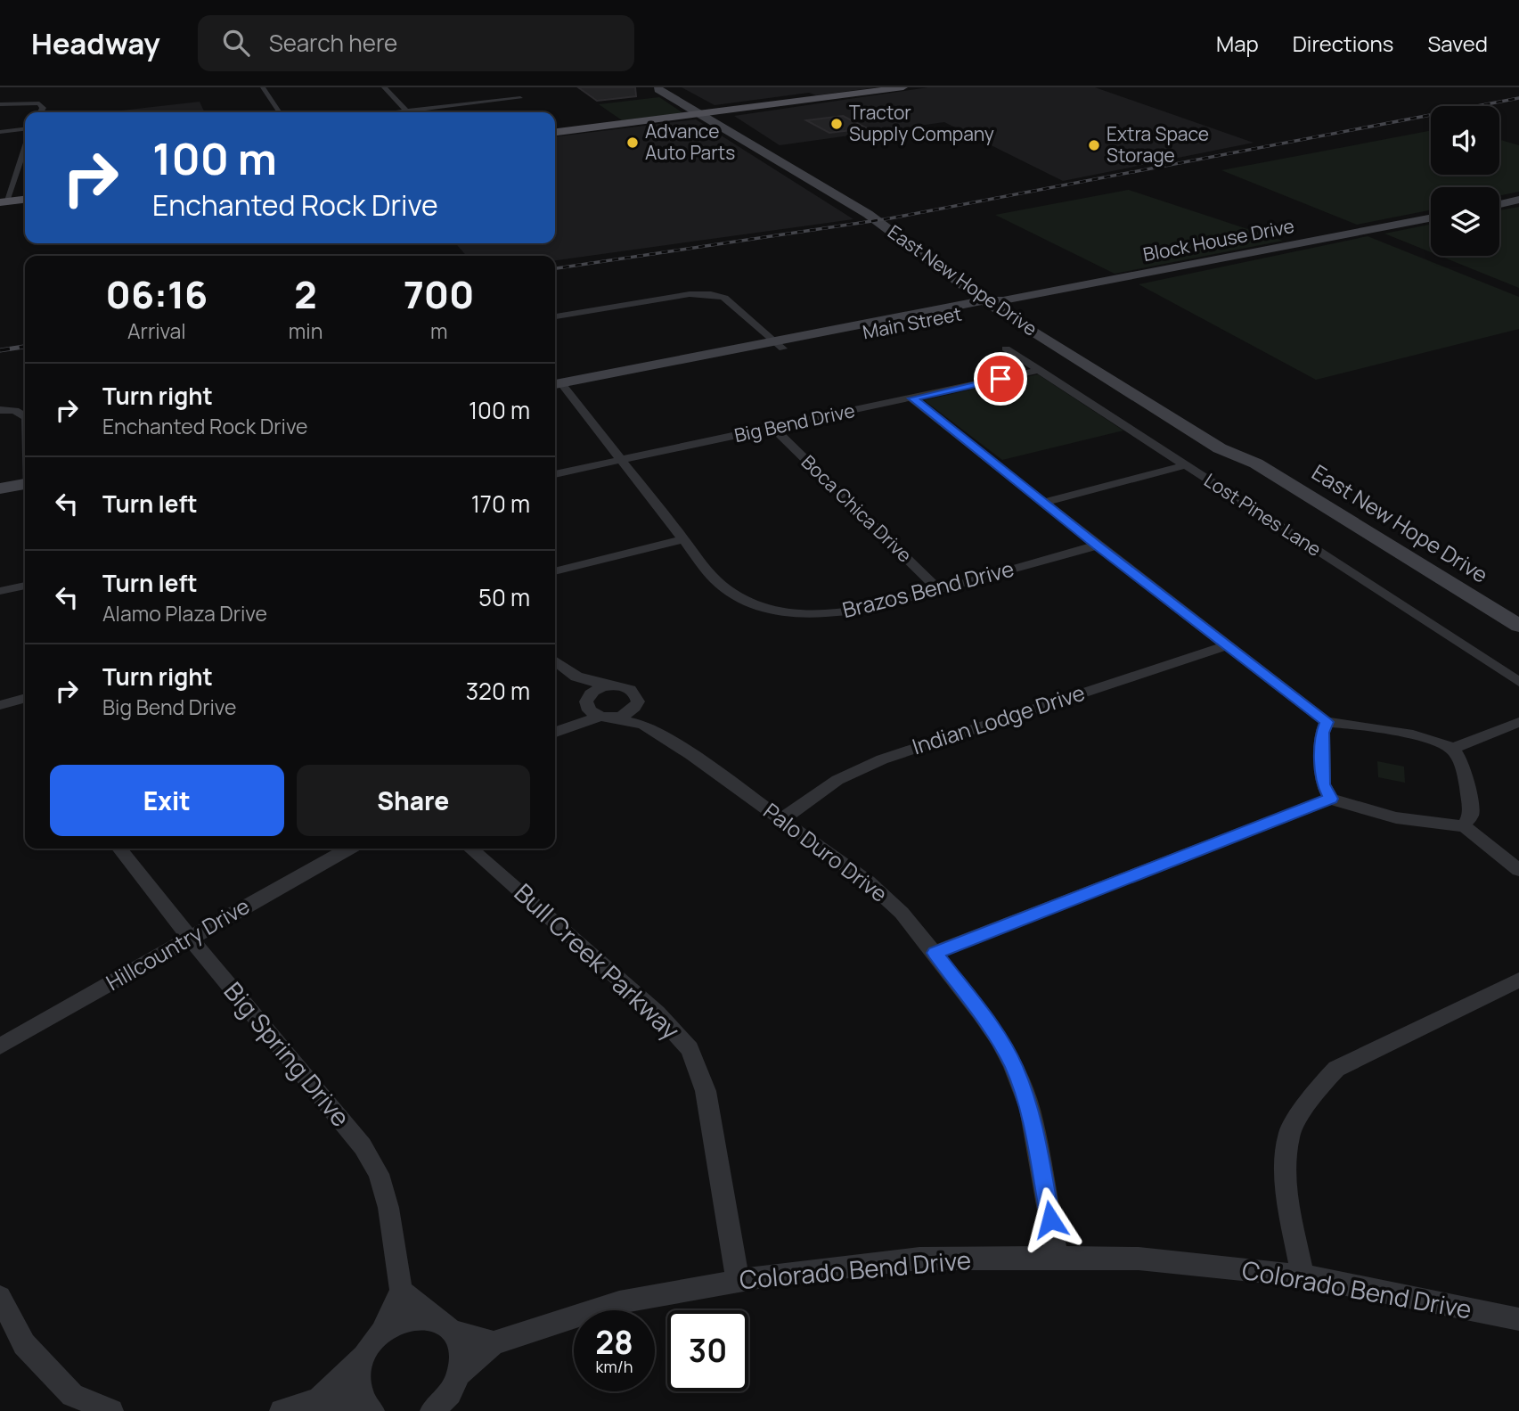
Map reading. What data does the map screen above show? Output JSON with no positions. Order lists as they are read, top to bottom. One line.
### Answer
{"streets":{"main road":["Block House Drive","East New Hope Drive","Main Street"],"street":["Big Bend Drive","Boca Chica Drive","Lost Pines Lane","Brazos Bend Drive","Indian Lodge Drive","Palo Duro Drive","Hillcountry Drive","Bull Creek Parkway","Big Spring Drive","Colorado Bend Drive"]},"crossings":[["Block House Drive","East New Hope Drive"],["Block House Drive","Main Street"],["East New Hope Drive","Main Street"],["Main Street","Brazos Bend Drive"],["Big Bend Drive","Boca Chica Drive"],["Big Bend Drive","Lost Pines Lane"],["Big Bend Drive","Brazos Bend Drive"],["Boca Chica Drive","Brazos Bend Drive"],["Indian Lodge Drive","Palo Duro Drive"],["Palo Duro Drive","Colorado Bend Drive"],["Hillcountry Drive","Big Spring Drive"],["Bull Creek Parkway","Colorado Bend Drive"]],"places":["Tractor Supply Company","Advance Auto Parts","Extra Space Storage"],"page":{"header":"Headway","search":"Search here","nav":["Map","Directions","Saved"],"turn":["100 m","Enchanted Rock Drive"],"eta":["06:16","Arrival","2","min","700","m"],"list":[{"name":"Turn right","note":"Enchanted Rock Drive","value":"100 m"},{"name":"Turn left","value":"170 m"},{"name":"Turn left","note":"Alamo Plaza Drive","value":"50 m"},{"name":"Turn right","note":"Big Bend Drive","value":"320 m"}],"buttons":["Exit","Share"],"speed":"28 km/h","limit":"30"}}
